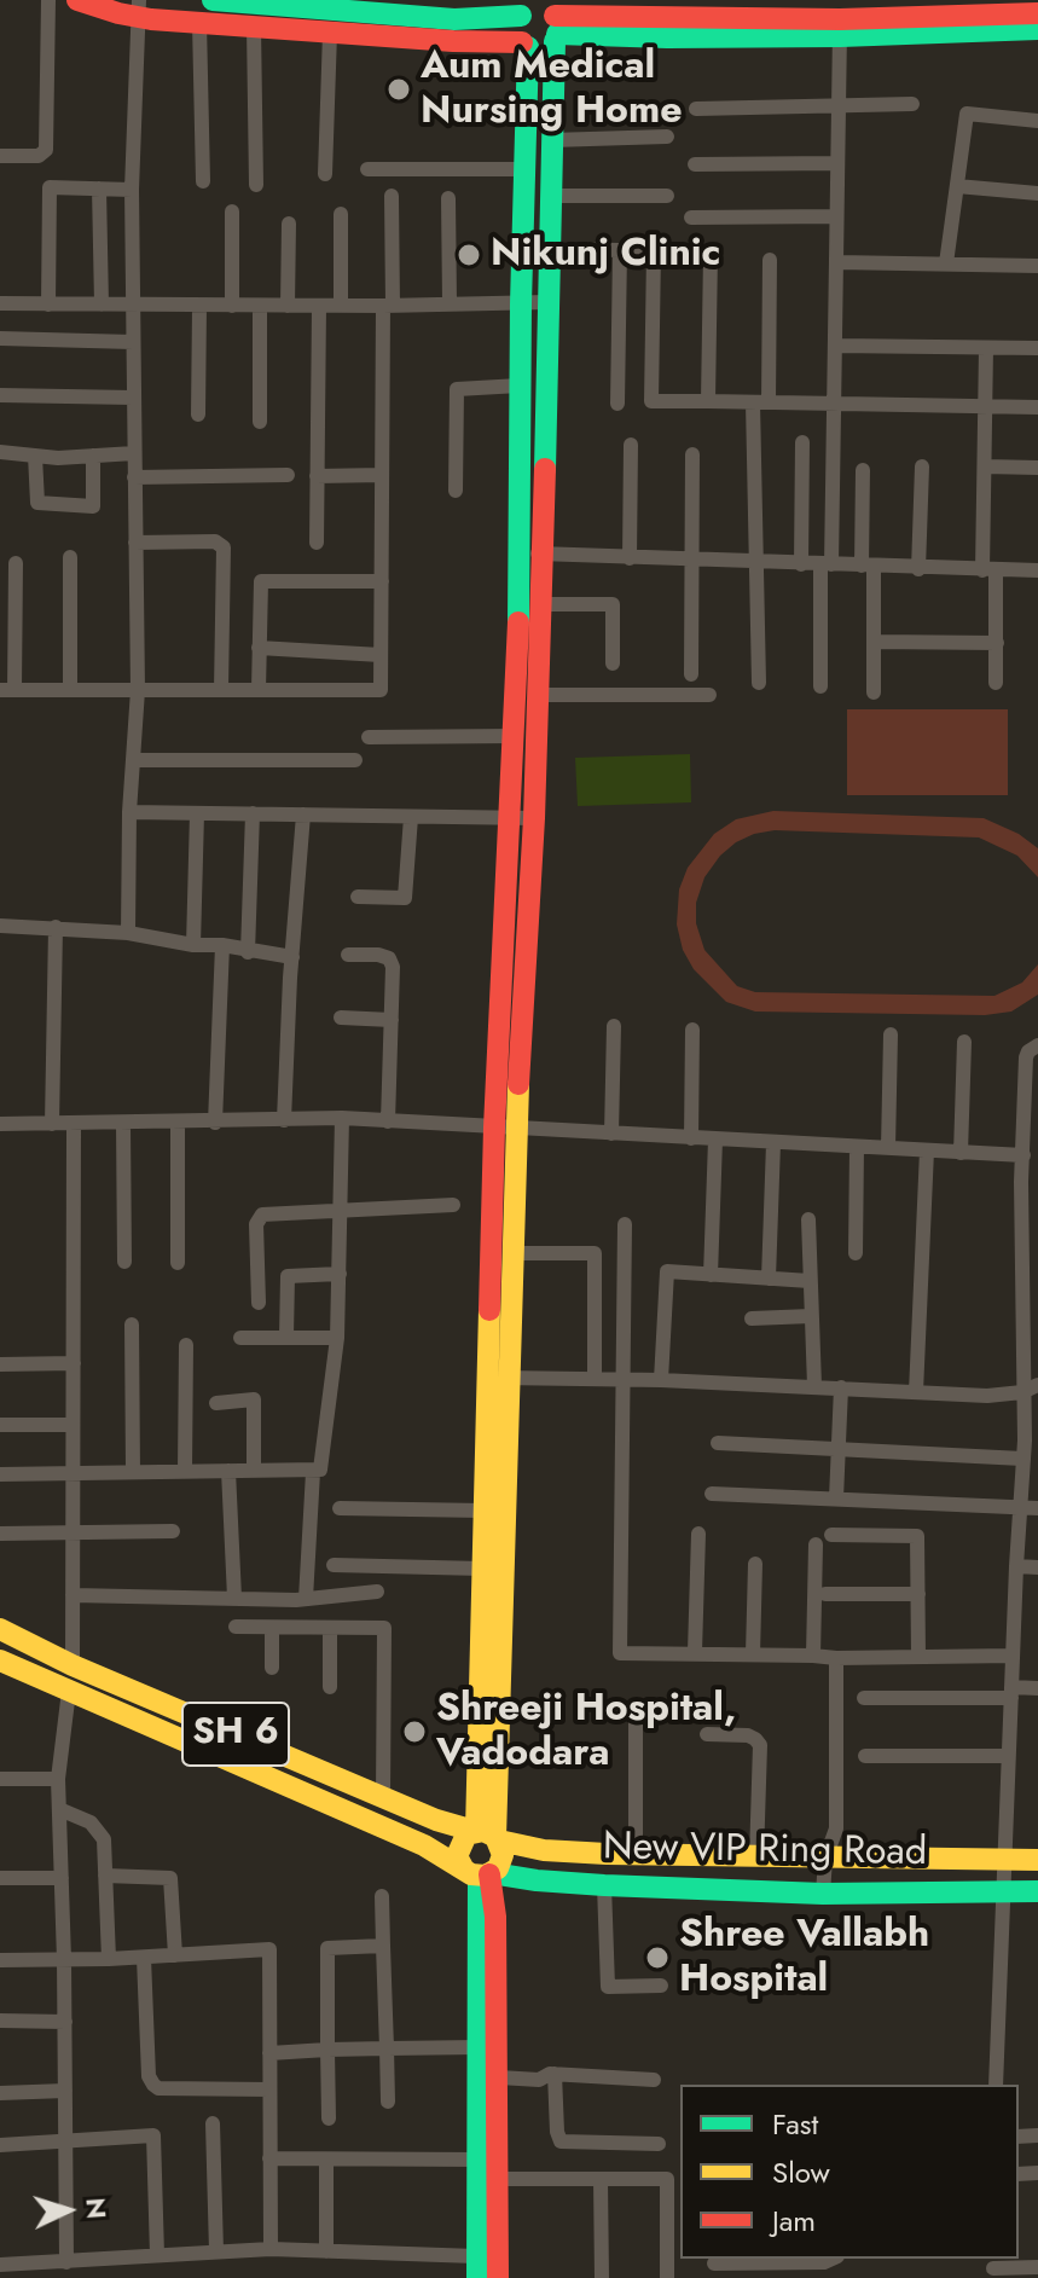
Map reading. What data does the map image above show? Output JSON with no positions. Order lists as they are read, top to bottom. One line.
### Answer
{"streets":{"street":["SH 6","New VIP Ring Road"]},"places":["Aum Medical Nursing Home","Nikunj Clinic","Shreeji Hospital, Vadodara","Shree Vallabh Hospital"],"legend":["Fast","Slow","Jam"],"north":"right"}
